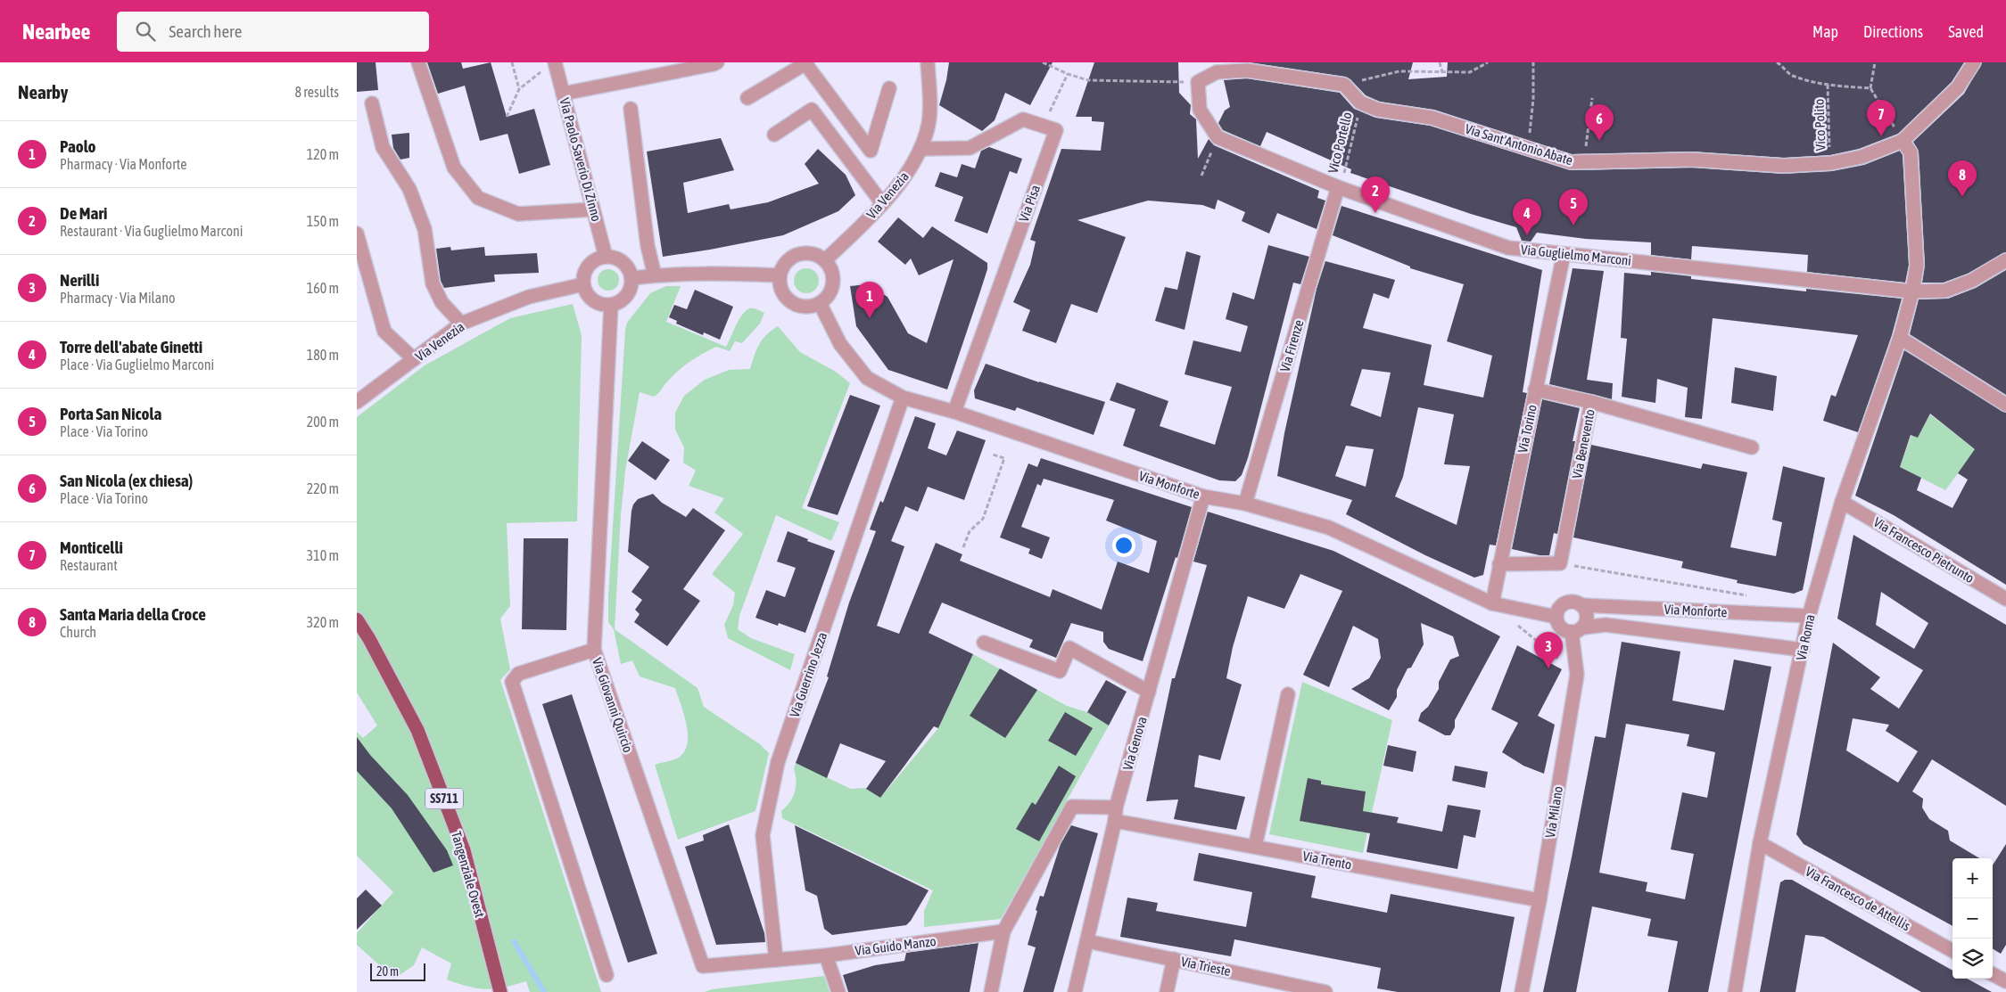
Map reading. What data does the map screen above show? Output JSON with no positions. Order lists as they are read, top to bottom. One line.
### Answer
{"streets":{"main road":["SS711","Tangenziale Ovest"],"street":["Via Sant'Antonio Abate","Via Paolo Saverio Di Zinno","Via Venezia","Via Pisa","Via Guglielmo Marconi","Via Firenze","Via Torino","Via Benevento","Via Monforte","Via Francesco Pietrunto","Via Roma","Via Guerrino Jezza","Via Giovanni Quircio","Via Genova","Via Milano","Via Trento","Via Francesco de Attellis","Via Guido Manzo","Via Trieste"],"path":["Vico Polito","Vico Portello"]},"crossings":[["Vico Polito","Via Sant'Antonio Abate"],["Vico Portello","Via Sant'Antonio Abate"],["Vico Portello","Via Guglielmo Marconi"],["Vico Portello","Via Firenze"],["Via Sant'Antonio Abate","Via Roma"],["Via Paolo Saverio Di Zinno","Via Venezia"],["Via Paolo Saverio Di Zinno","Via Giovanni Quircio"],["Via Venezia","Via Monforte"],["Via Venezia","Via Giovanni Quircio"],["Via Pisa","Via Monforte"],["Via Guglielmo Marconi","Via Firenze"],["Via Guglielmo Marconi","Via Torino"],["Via Guglielmo Marconi","Via Roma"],["Via Firenze","Via Monforte"],["Via Torino","Via Monforte"],["Via Monforte","Via Roma"],["Via Monforte","Via Guerrino Jezza"],["Via Monforte","Via Genova"],["Via Monforte","Via Milano"],["Via Francesco Pietrunto","Via Roma"],["Via Roma","Via Francesco de Attellis"],["Via Guerrino Jezza","Via Giovanni Quircio"],["Via Guerrino Jezza","Via Guido Manzo"],["Via Giovanni Quircio","Via Guido Manzo"],["Via Genova","Via Trento"],["Via Genova","Via Trieste"],["Via Milano","Via Trento"]],"scale_bar":"20 m","page":{"header":"Nearbee","search":"Search here","nav":["Map","Directions","Saved"],"heading":["Nearby","8 results"],"pins":["7","6","8","2","5","4","1","3"],"list":[{"mark":"1","name":"Paolo","note":"Pharmacy · Via Monforte","value":"120 m"},{"mark":"2","name":"De Mari","note":"Restaurant · Via Guglielmo Marconi","value":"150 m"},{"mark":"3","name":"Nerilli","note":"Pharmacy · Via Milano","value":"160 m"},{"mark":"4","name":"Torre dell'abate Ginetti","note":"Place · Via Guglielmo Marconi","value":"180 m"},{"mark":"5","name":"Porta San Nicola","note":"Place · Via Torino","value":"200 m"},{"mark":"6","name":"San Nicola (ex chiesa)","note":"Place · Via Torino","value":"220 m"},{"mark":"7","name":"Monticelli","note":"Restaurant","value":"310 m"},{"mark":"8","name":"Santa Maria della Croce","note":"Church","value":"320 m"}],"map_buttons":["+","−"],"scale":"20 m"}}
